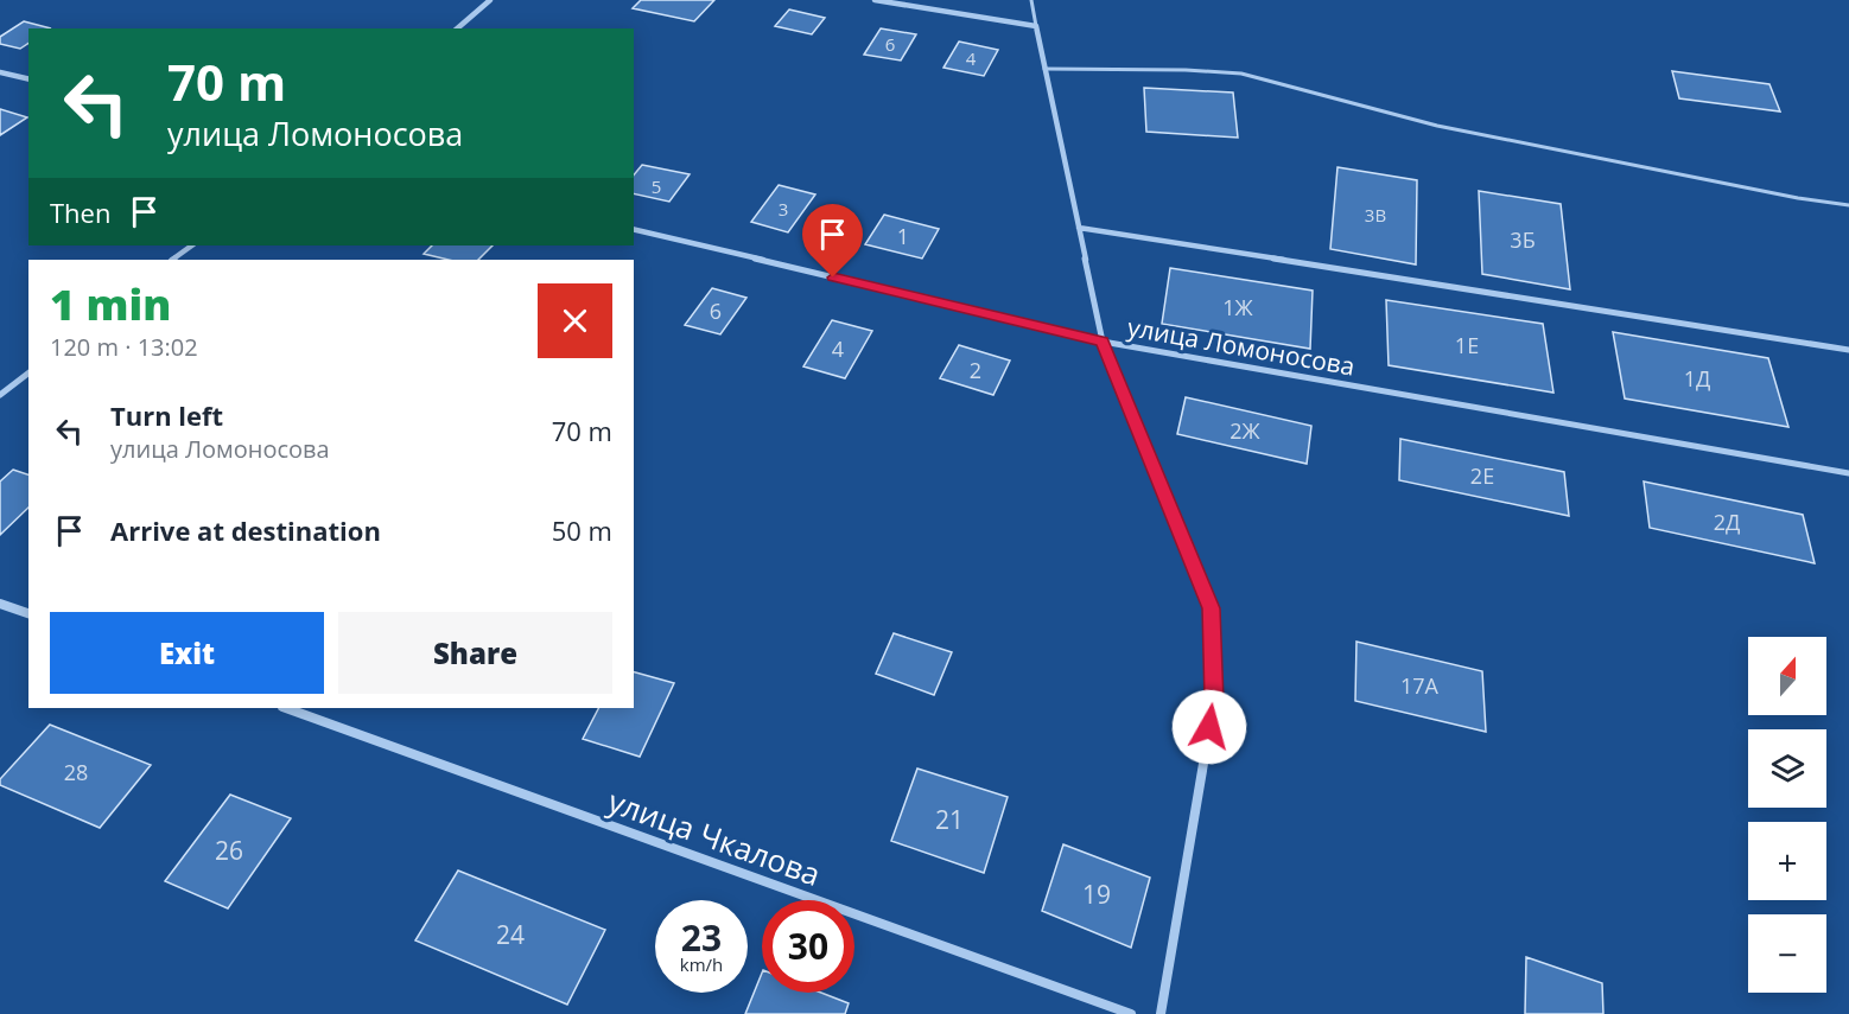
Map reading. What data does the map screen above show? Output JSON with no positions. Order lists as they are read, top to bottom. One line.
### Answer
{"streets":{"street":["улица Ломоносова","улица Чкалова"]},"house_numbers":["6","4","5","3","3В","1","3Б","1Ж","6","1Е","4","2","1Д","2Ж","2Е","2Д","17А","28","21","26","19","24"],"north":"top","page":{"turn":["70 m","улица Ломоносова"],"then":"Then","heading":["1 min","120 m · 13:02"],"list":[{"name":"Turn left","note":"улица Ломоносова","value":"70 m"},{"name":"Arrive at destination","value":"50 m"}],"buttons":["Exit","Share"],"map_buttons":["+","−"],"speed":"23 km/h","limit":"30"}}
